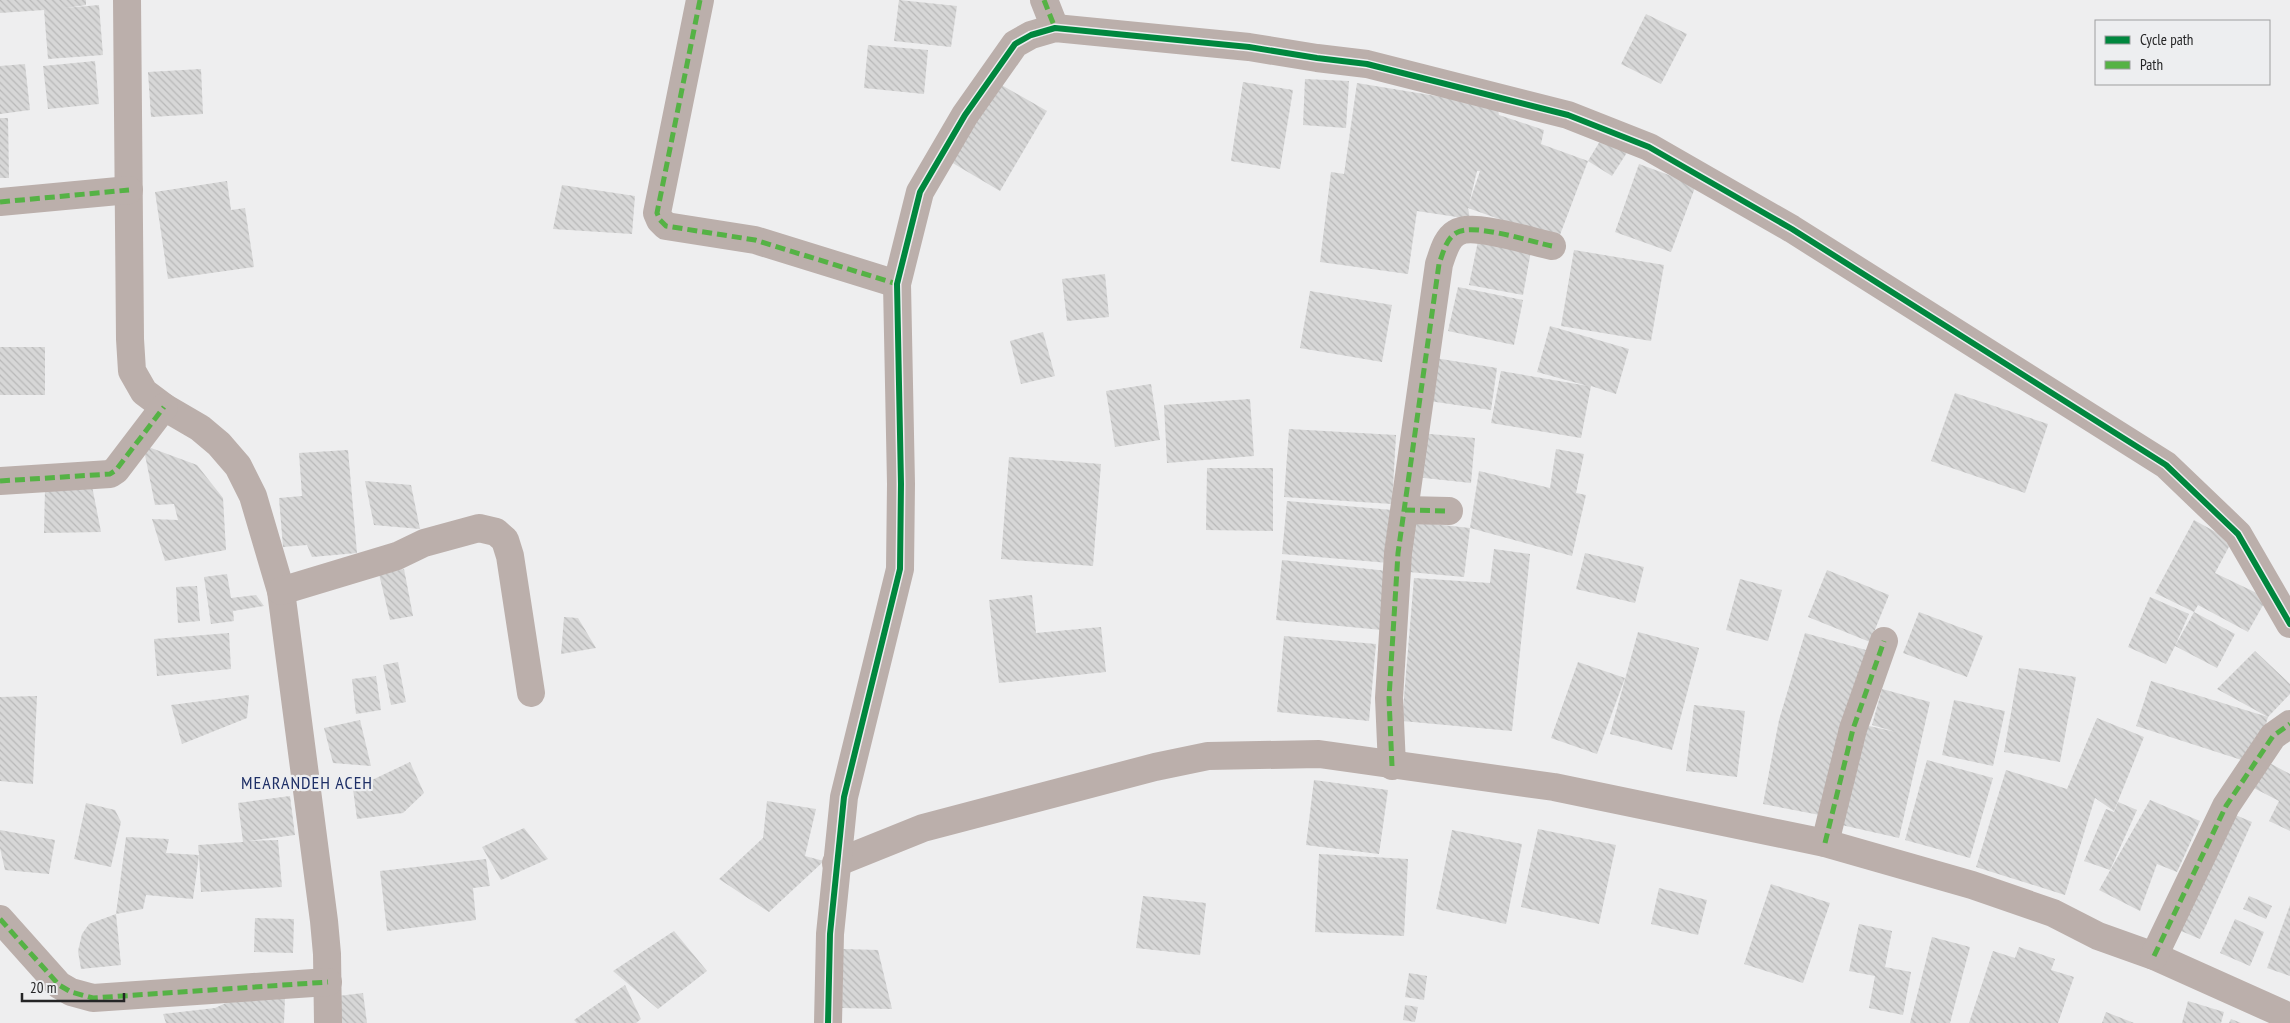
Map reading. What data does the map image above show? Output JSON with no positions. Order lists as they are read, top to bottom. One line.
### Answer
{"districts":["MEARANDEH ACEH"],"legend":["Cycle path","Path"],"scale_bar":"20 m"}
